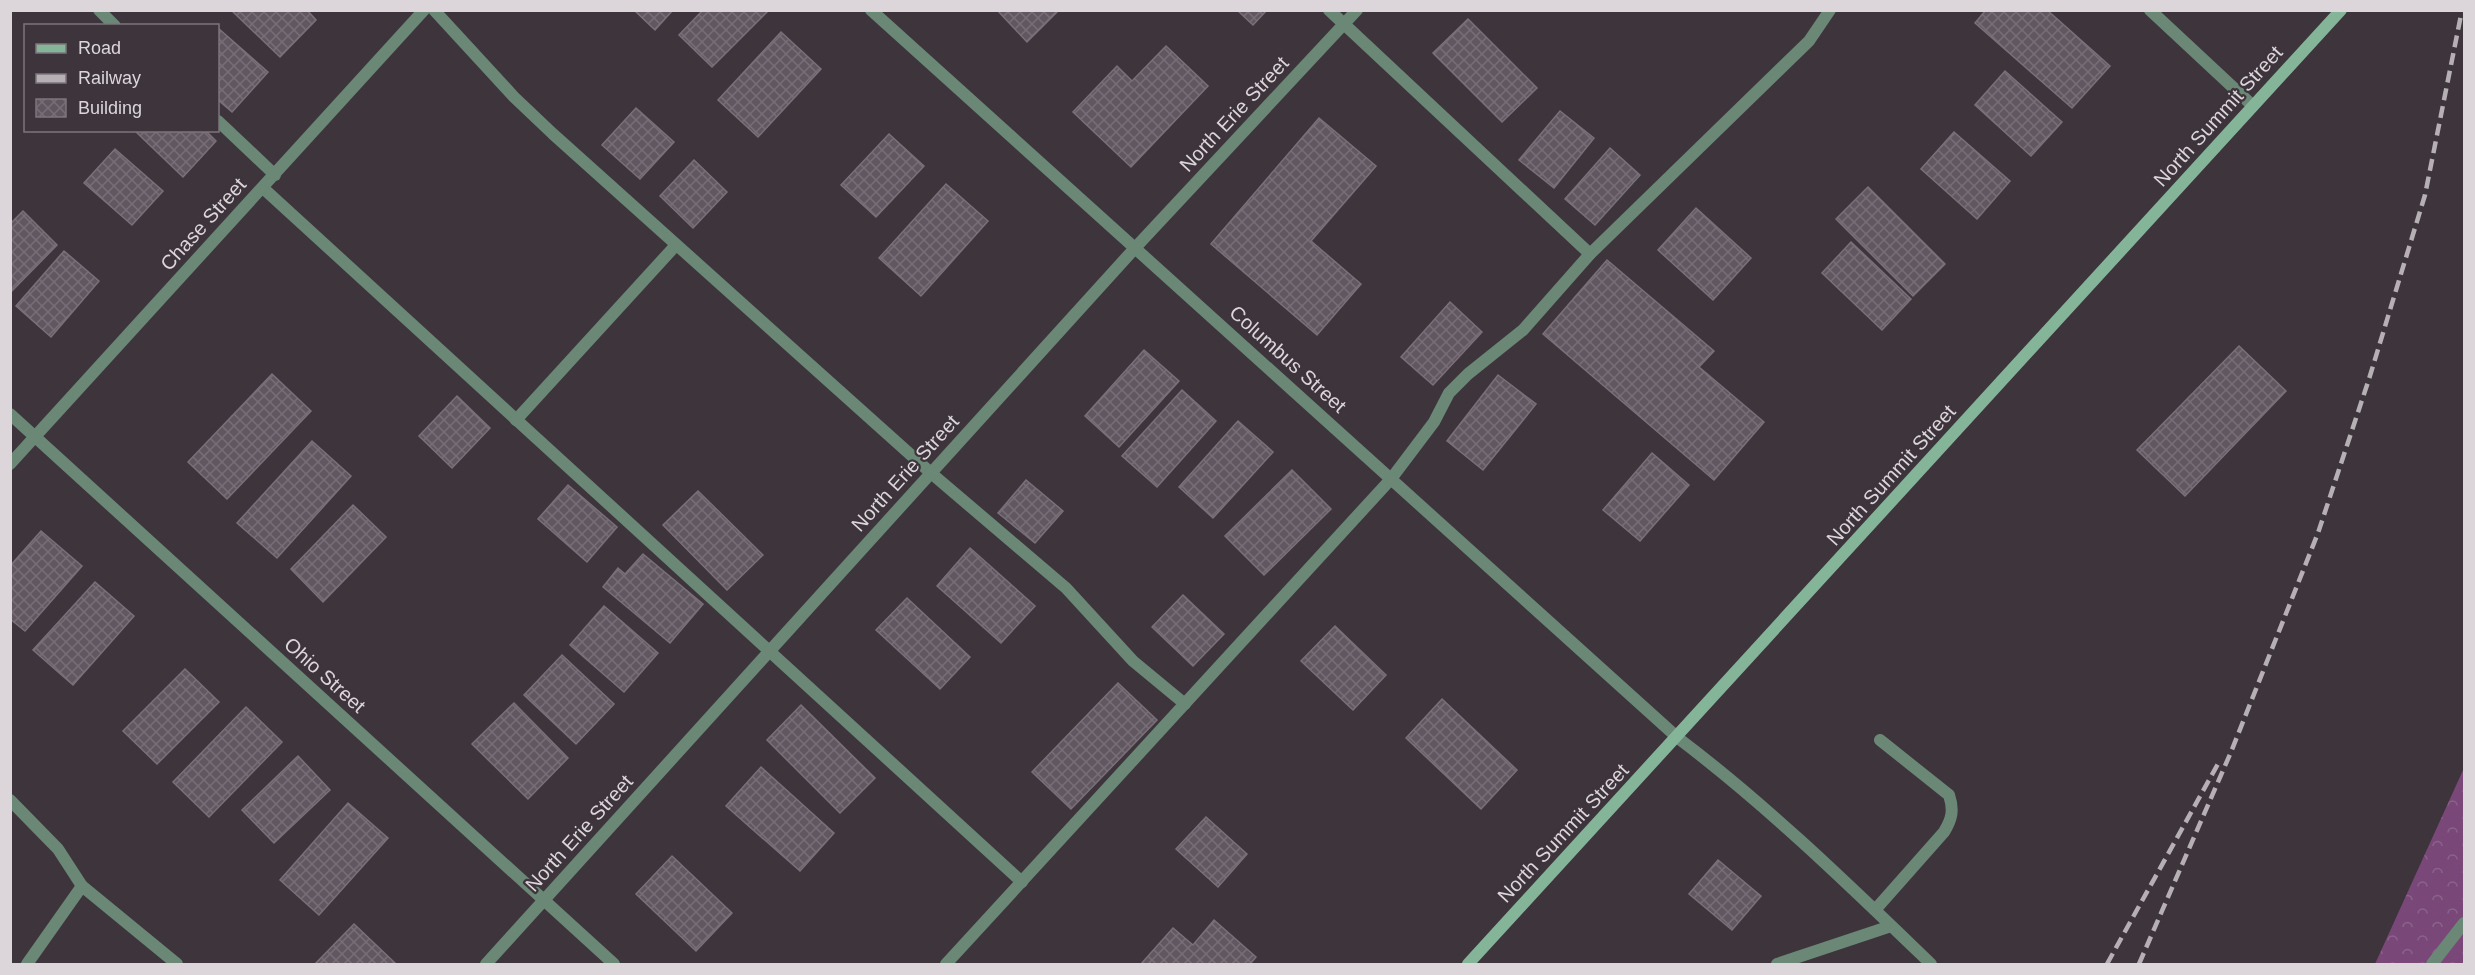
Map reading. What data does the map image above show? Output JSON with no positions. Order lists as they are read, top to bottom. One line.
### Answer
{"streets":{"main road":["North Summit Street"],"street":["North Erie Street","Chase Street","Columbus Street","Ohio Street"]},"crossings":[["North Erie Street","Columbus Street"],["North Erie Street","Ohio Street"],["North Summit Street","Columbus Street"],["Chase Street","Ohio Street"]],"legend":["Road","Railway","Building"]}
